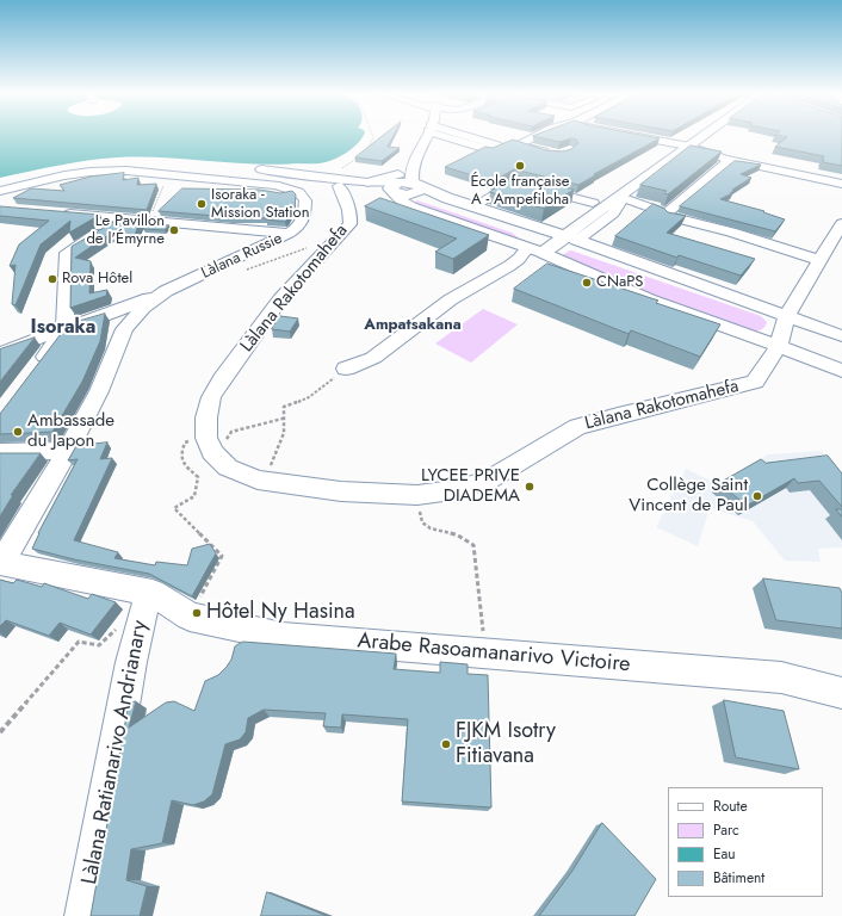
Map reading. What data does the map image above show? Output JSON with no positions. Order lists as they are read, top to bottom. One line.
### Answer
{"streets":{"street":["Làlana Russie","Làlana Rakotomahefa","Arabe Rasoamanarivo Victoire","Làlana Ratianarivo Andrianary"]},"crossings":[["Arabe Rasoamanarivo Victoire","Làlana Ratianarivo Andrianary"]],"districts":["Ampatsakana","Isoraka"],"places":["École française A - Ampefiloha","Isoraka - Mission Station","Le Pavillon de l'Émyrne","Rova Hôtel","CNaPS","Ambassade du Japon","LYCEE PRIVE DIADEMA","Collège Saint Vincent de Paul","Hôtel Ny Hasina","FJKM Isotry Fitiavana"],"legend":["Route","Parc","Eau","Bâtiment"]}
